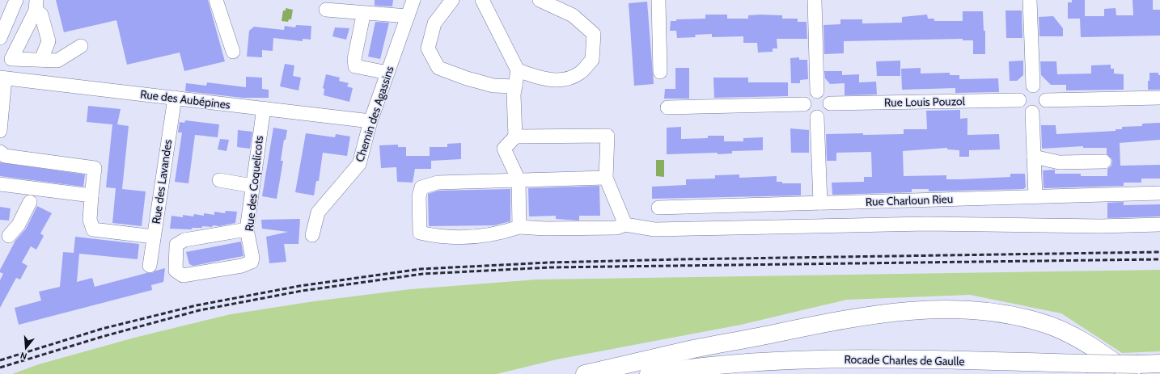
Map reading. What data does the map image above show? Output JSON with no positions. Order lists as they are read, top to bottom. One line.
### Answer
{"streets":{"highway":["Rocade Charles de Gaulle"],"street":["Rue des Aubépines","Rue Louis Pouzol","Chemin des Agassins","Rue des Lavandes","Rue des Coquelicots","Rue Charloun Rieu"]},"crossings":[["Rue des Aubépines","Chemin des Agassins"],["Rue des Aubépines","Rue des Lavandes"],["Rue des Aubépines","Rue des Coquelicots"]],"north":"bottom"}
